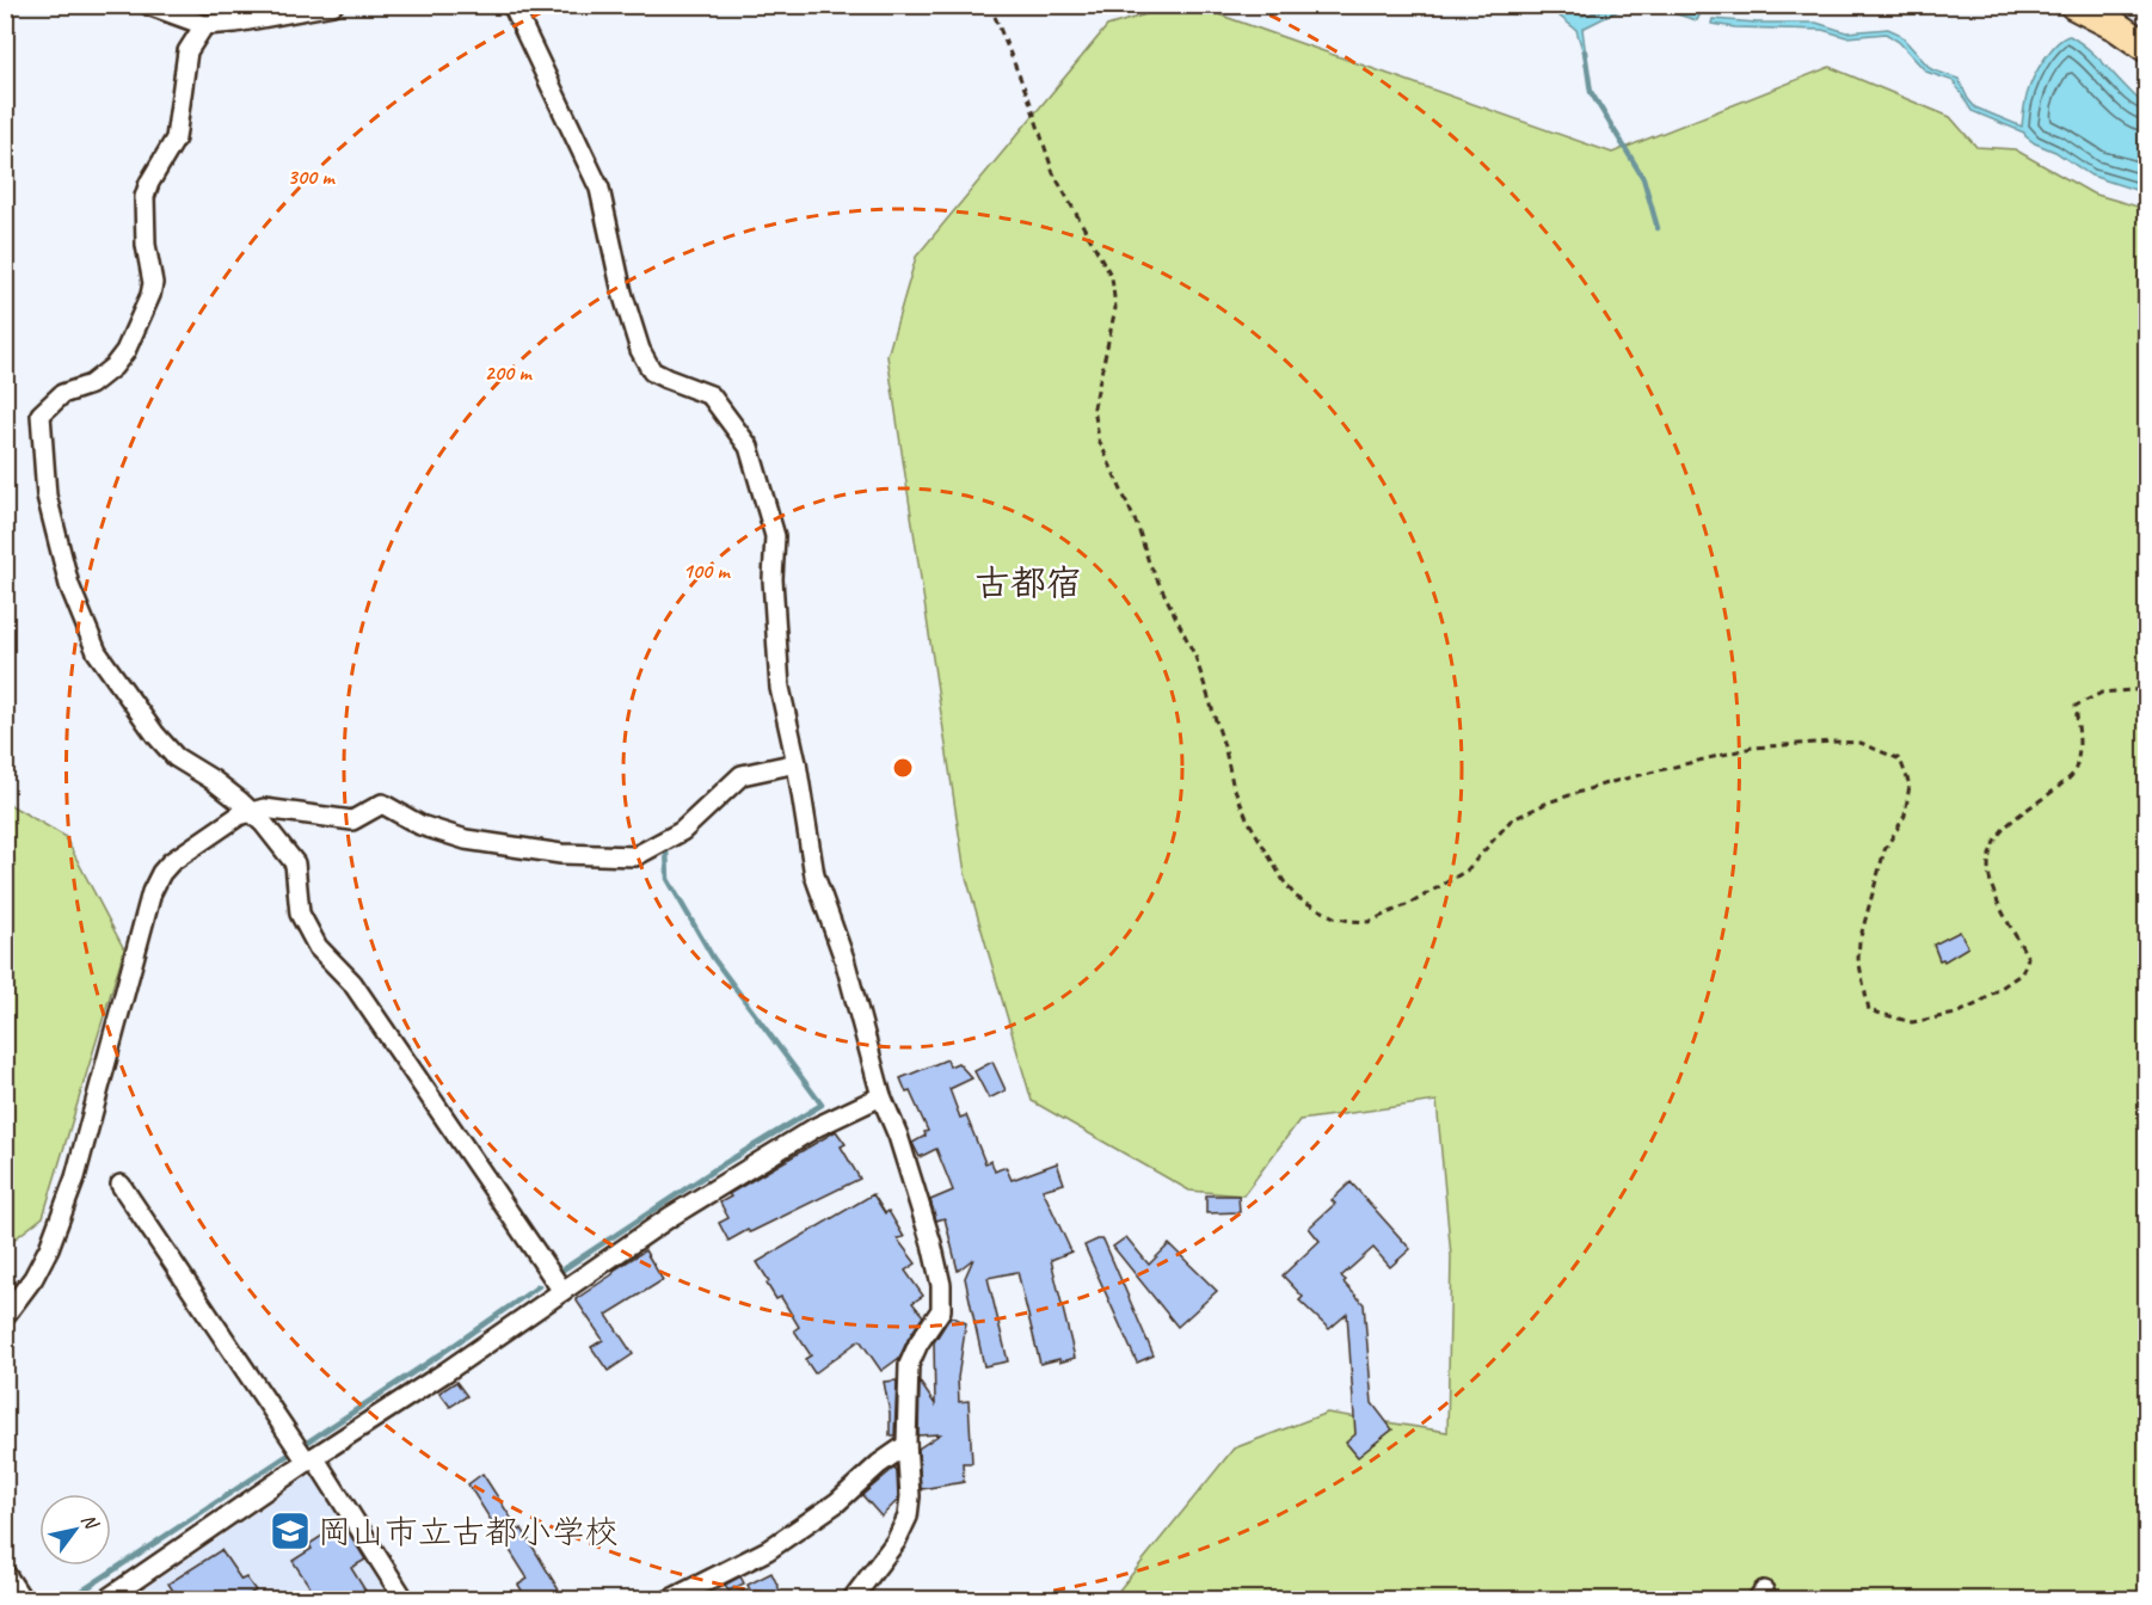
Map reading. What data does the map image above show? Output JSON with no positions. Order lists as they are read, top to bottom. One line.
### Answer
{"districts":["古都宿"],"places":{"school or university":["岡山市立古都小学校"]},"north":"top right","rings":["300 m","200 m","100 m"]}
